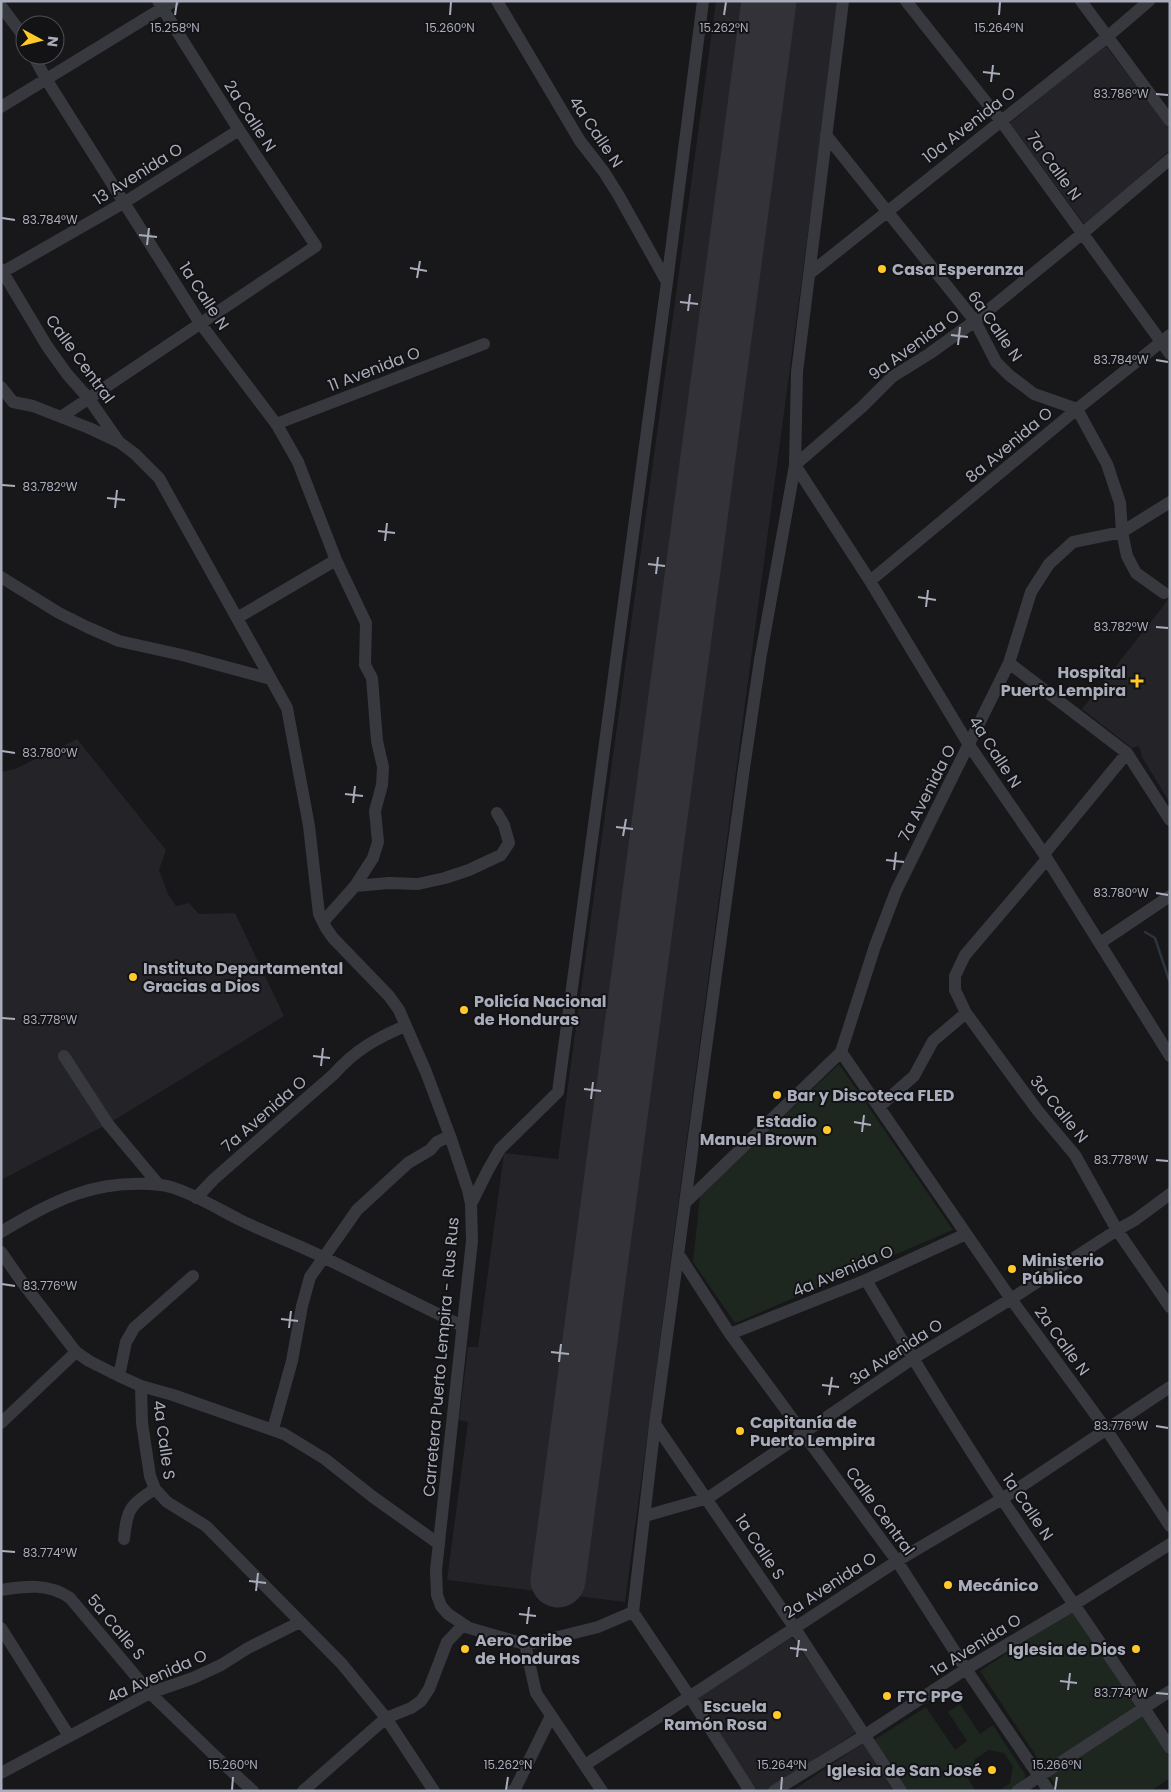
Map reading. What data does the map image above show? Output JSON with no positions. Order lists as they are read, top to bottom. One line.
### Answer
{"streets":{"street":["2a Calle N","10a Avenida O","4a Calle N","7a Calle N","13 Avenida O","1a Calle N","6a Calle N","9a Avenida O","Calle Central","11 Avenida O","8a Avenida O","7a Avenida O","3a Calle N","4a Avenida O","3a Avenida O","Carretera Puerto Lempira - Rus Rus","4a Calle S","1a Calle S","2a Avenida O","5a Calle S","1a Avenida O"]},"crossings":[["2a Calle N","13 Avenida O"],["2a Calle N","1a Calle N"],["2a Calle N","7a Avenida O"],["2a Calle N","4a Avenida O"],["2a Calle N","3a Avenida O"],["2a Calle N","2a Avenida O"],["10a Avenida O","7a Calle N"],["10a Avenida O","6a Calle N"],["4a Calle N","9a Avenida O"],["4a Calle N","8a Avenida O"],["4a Calle N","7a Avenida O"],["4a Calle N","3a Calle N"],["7a Calle N","9a Avenida O"],["7a Calle N","8a Avenida O"],["13 Avenida O","1a Calle N"],["13 Avenida O","Calle Central"],["1a Calle N","11 Avenida O"],["1a Calle N","4a Avenida O"],["1a Calle N","3a Avenida O"],["1a Calle N","Carretera Puerto Lempira - Rus Rus"],["1a Calle N","2a Avenida O"],["1a Calle N","1a Avenida O"],["6a Calle N","9a Avenida O"],["6a Calle N","8a Avenida O"],["Calle Central","4a Avenida O"],["Calle Central","3a Avenida O"],["Calle Central","Carretera Puerto Lempira - Rus Rus"],["Calle Central","2a Avenida O"],["Calle Central","1a Avenida O"],["7a Avenida O","Carretera Puerto Lempira - Rus Rus"],["3a Calle N","3a Avenida O"],["4a Avenida O","4a Calle S"],["4a Avenida O","5a Calle S"],["3a Avenida O","1a Calle S"],["1a Calle S","2a Avenida O"],["1a Calle S","1a Avenida O"]],"places":{"other":["Casa Esperanza","Instituto Departamental Gracias a Dios","Policía Nacional de Honduras","Bar y Discoteca FLED","Estadio Manuel Brown","Ministerio Público","Capitanía de Puerto Lempira","Mecánico","Aero Caribe de Honduras","Iglesia de Dios","FTC PPG","Escuela Ramón Rosa","Iglesia de San José"],"health":["Hospital Puerto Lempira"]},"north":"right","coordinates":["15.258°N","15.260°N","15.262°N","15.264°N","83.786°W","83.784°W","83.782°W","83.780°W","83.778°W","83.776°W","83.774°W","15.266°N"]}
